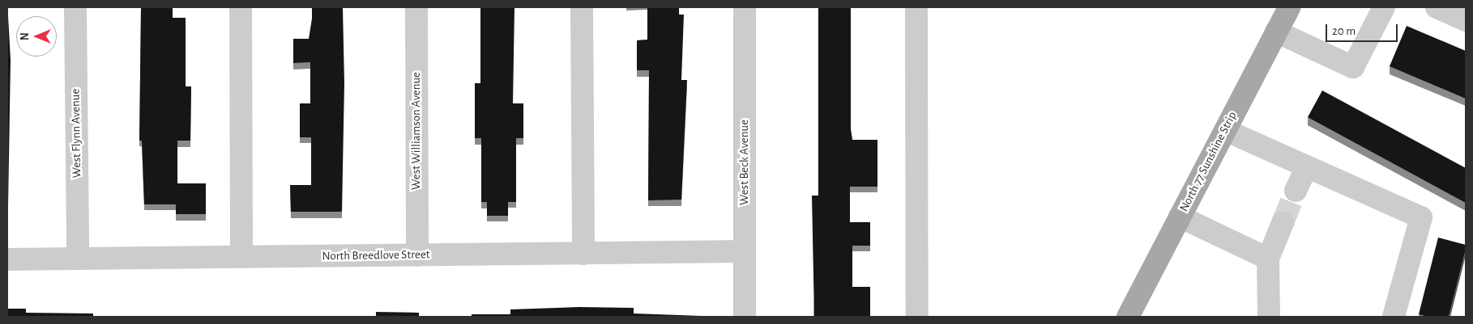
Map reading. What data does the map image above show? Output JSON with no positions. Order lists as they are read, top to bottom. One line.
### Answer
{"streets":{"main road":["North 77 Sunshine Strip"],"street":["West Williamson Avenue","West Flynn Avenue","West Beck Avenue","North Breedlove Street"]},"crossings":[["West Williamson Avenue","North Breedlove Street"],["West Flynn Avenue","North Breedlove Street"],["West Beck Avenue","North Breedlove Street"]],"scale_bar":"20 m","north":"left"}
